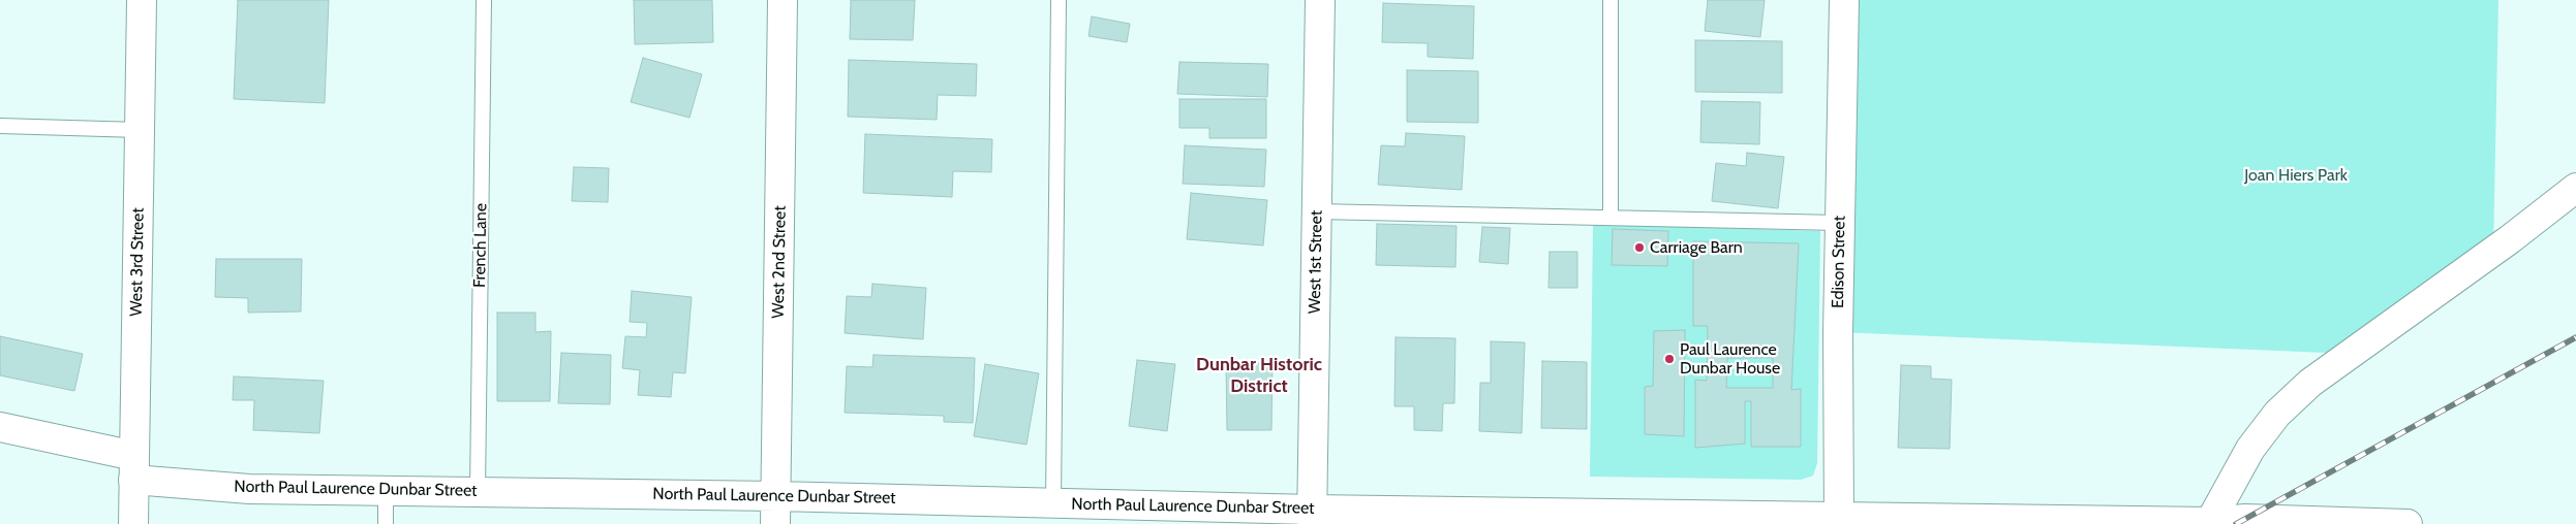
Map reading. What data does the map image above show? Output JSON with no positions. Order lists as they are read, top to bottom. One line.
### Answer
{"streets":{"street":["West 3rd Street","West 2nd Street","West 1st Street","Edison Street","North Paul Laurence Dunbar Street"],"lane":["French Lane"]},"crossings":[["French Lane","North Paul Laurence Dunbar Street"],["West 3rd Street","North Paul Laurence Dunbar Street"],["West 2nd Street","North Paul Laurence Dunbar Street"],["West 1st Street","North Paul Laurence Dunbar Street"],["Edison Street","North Paul Laurence Dunbar Street"]],"districts":["Dunbar Historic District"],"parks":["Joan Hiers Park"],"places":["Carriage Barn","Paul Laurence Dunbar House"]}
